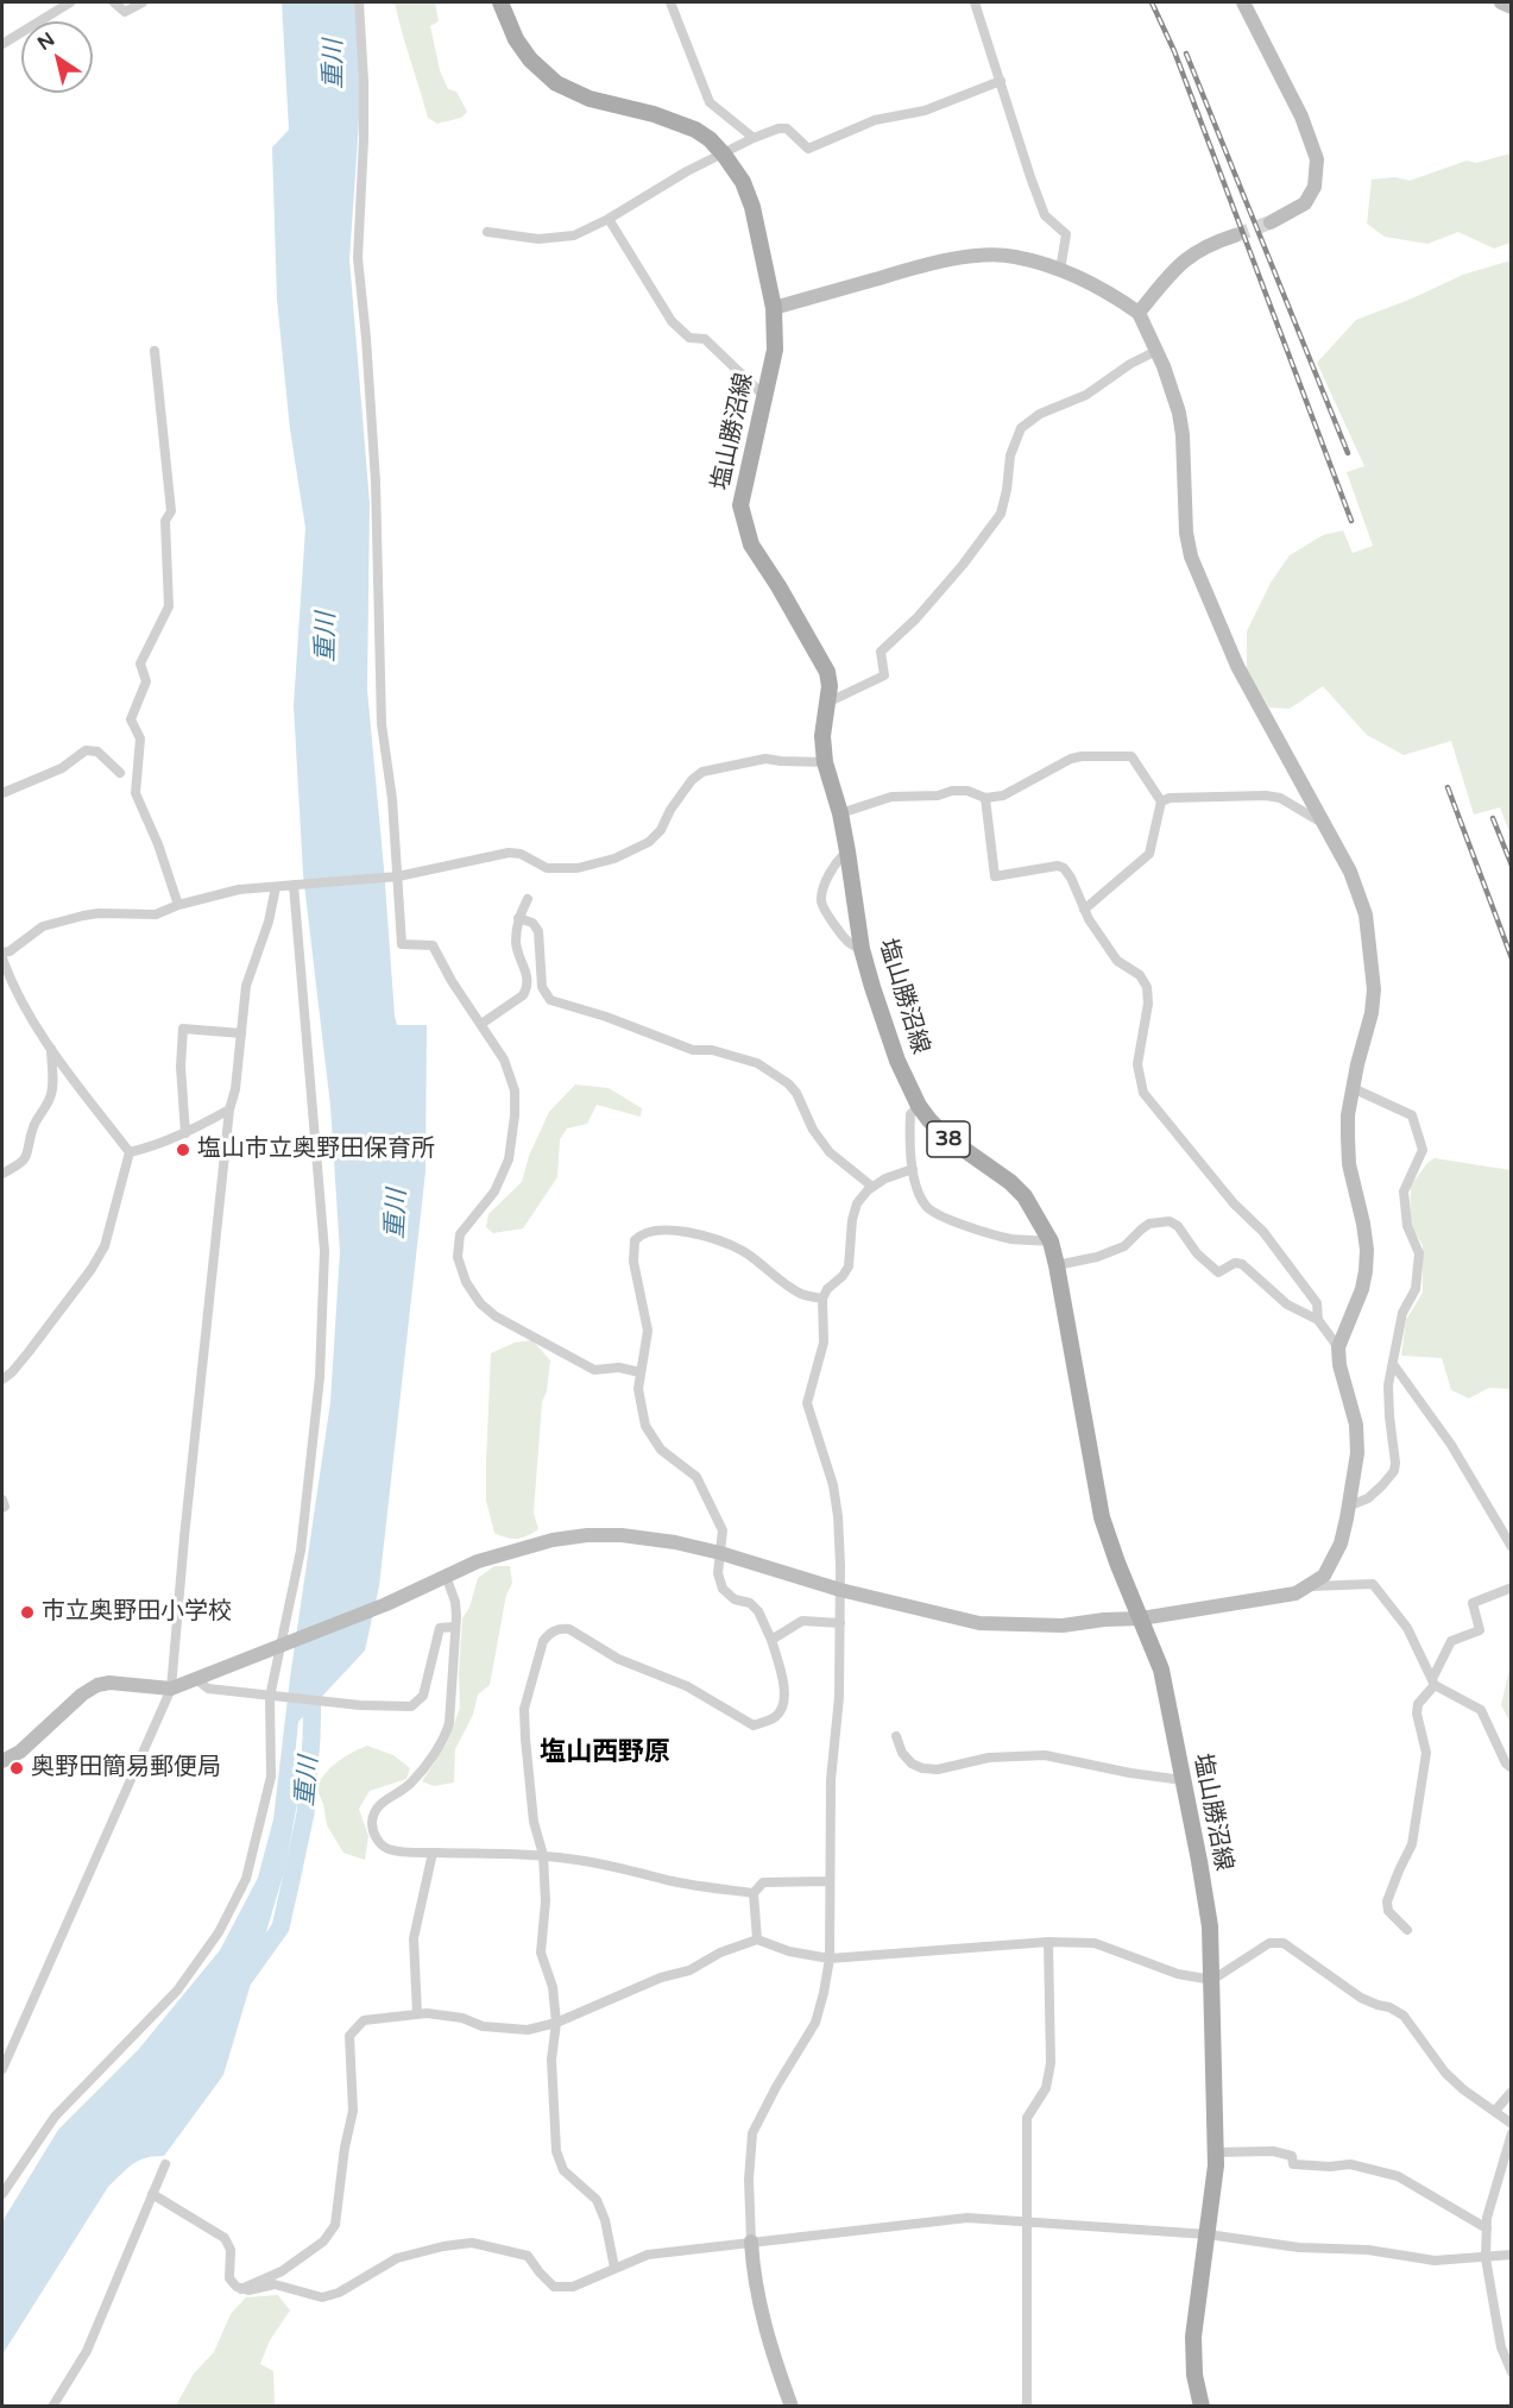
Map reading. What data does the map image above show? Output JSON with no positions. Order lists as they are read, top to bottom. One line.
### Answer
{"streets":{"main road":["塩山勝沼線","38"]},"crossings":[["塩山勝沼線","38"]],"districts":["塩山西野原"],"water":["重川"],"places":["塩山市立奥野田保育所","市立奥野田小学校","奥野田簡易郵便局"],"north":"top left"}
